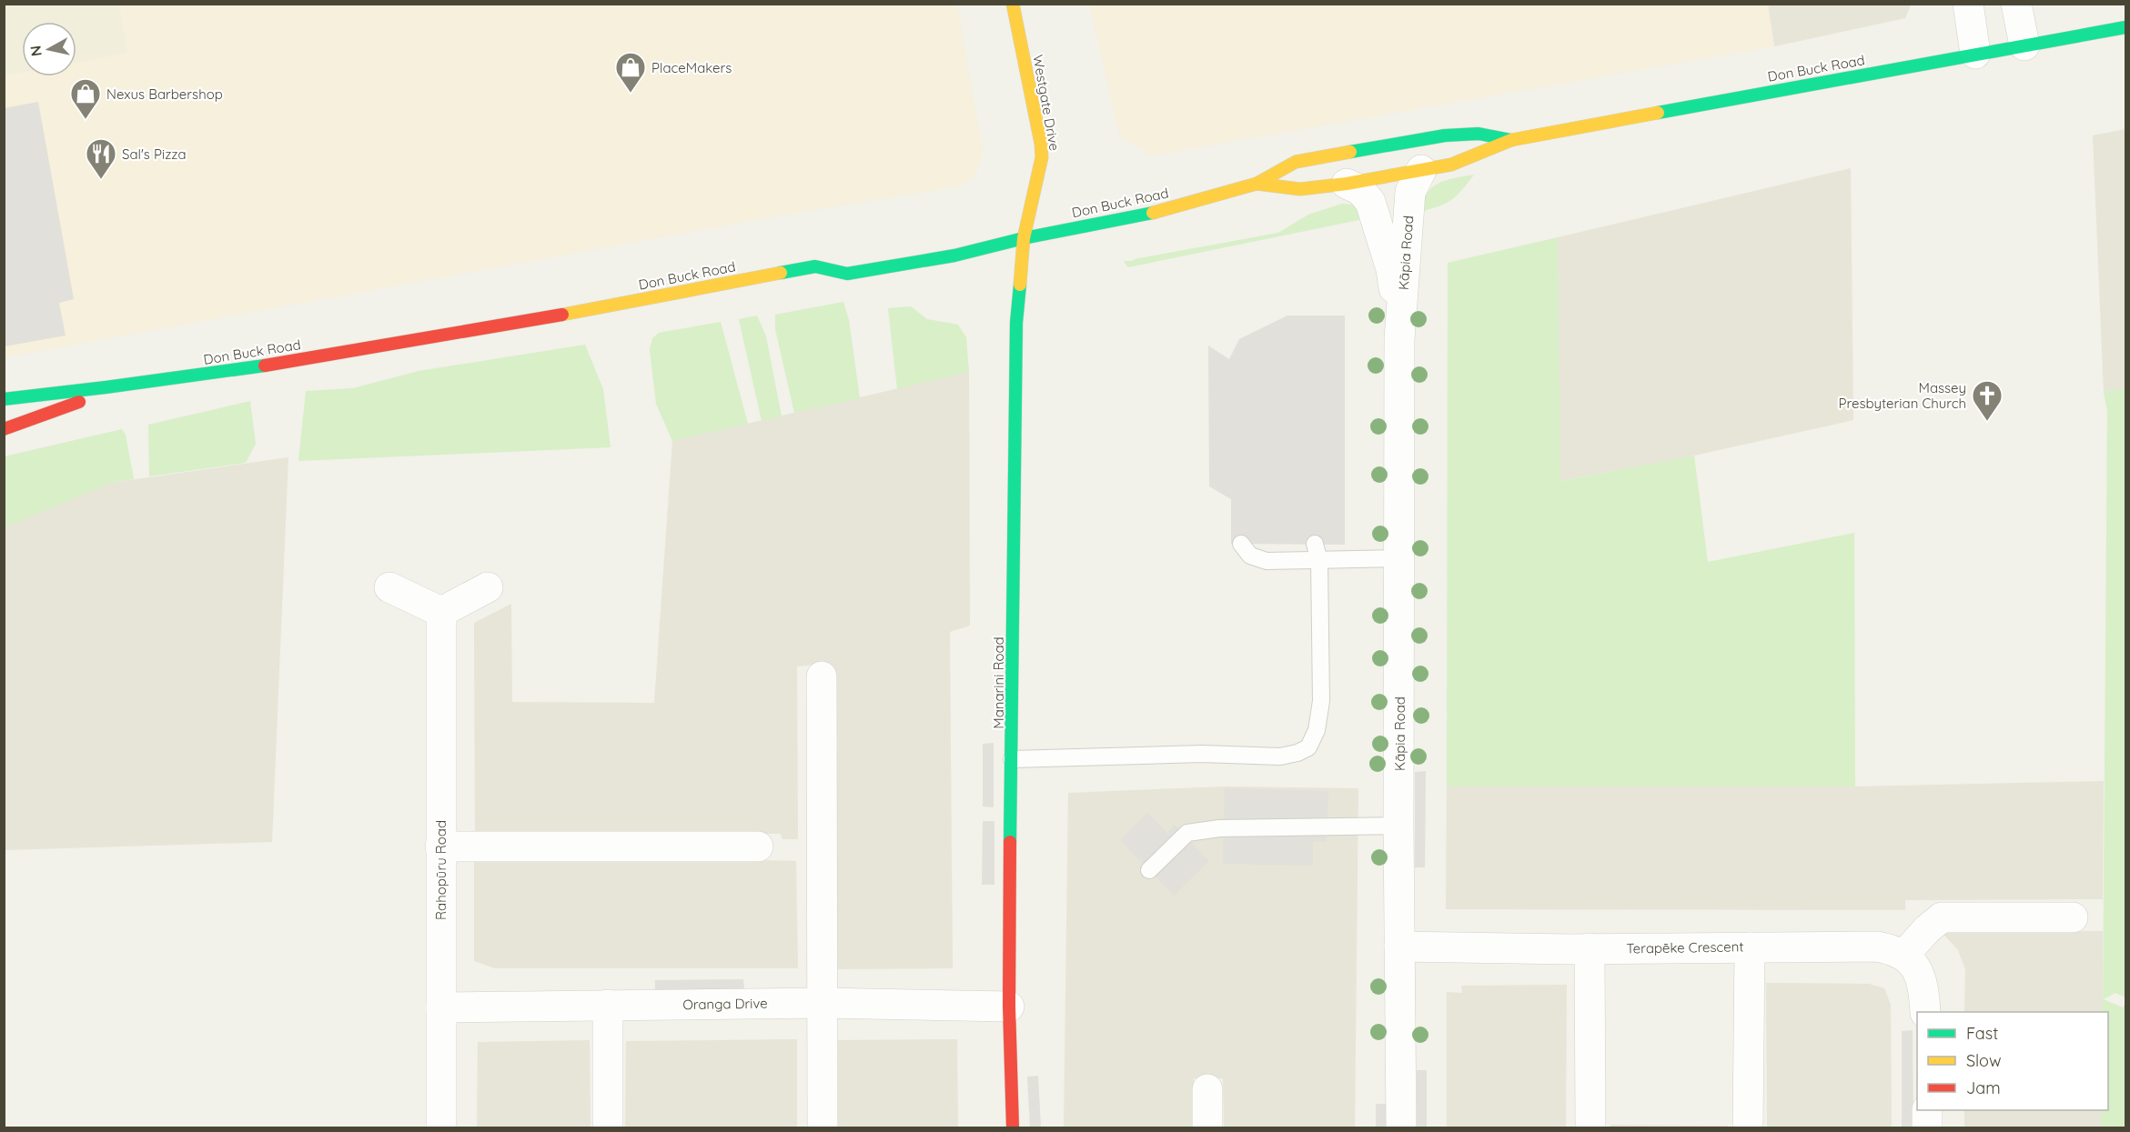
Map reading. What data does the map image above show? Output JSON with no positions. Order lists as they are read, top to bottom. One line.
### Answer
{"streets":{"main road":["Don Buck Road","Westgate Drive","Manarini Road"],"street":["Kāpia Road","Rahopūru Road","Terapēke Crescent","Oranga Drive"]},"crossings":[["Don Buck Road","Westgate Drive"],["Don Buck Road","Kāpia Road"],["Don Buck Road","Manarini Road"],["Westgate Drive","Manarini Road"],["Kāpia Road","Terapēke Crescent"],["Manarini Road","Oranga Drive"],["Rahopūru Road","Oranga Drive"]],"places":{"shop":["PlaceMakers","Nexus Barbershop"],"restaurant":["Sal's Pizza"],"church":["Massey Presbyterian Church"]},"legend":["Fast","Slow","Jam"],"north":"left"}
